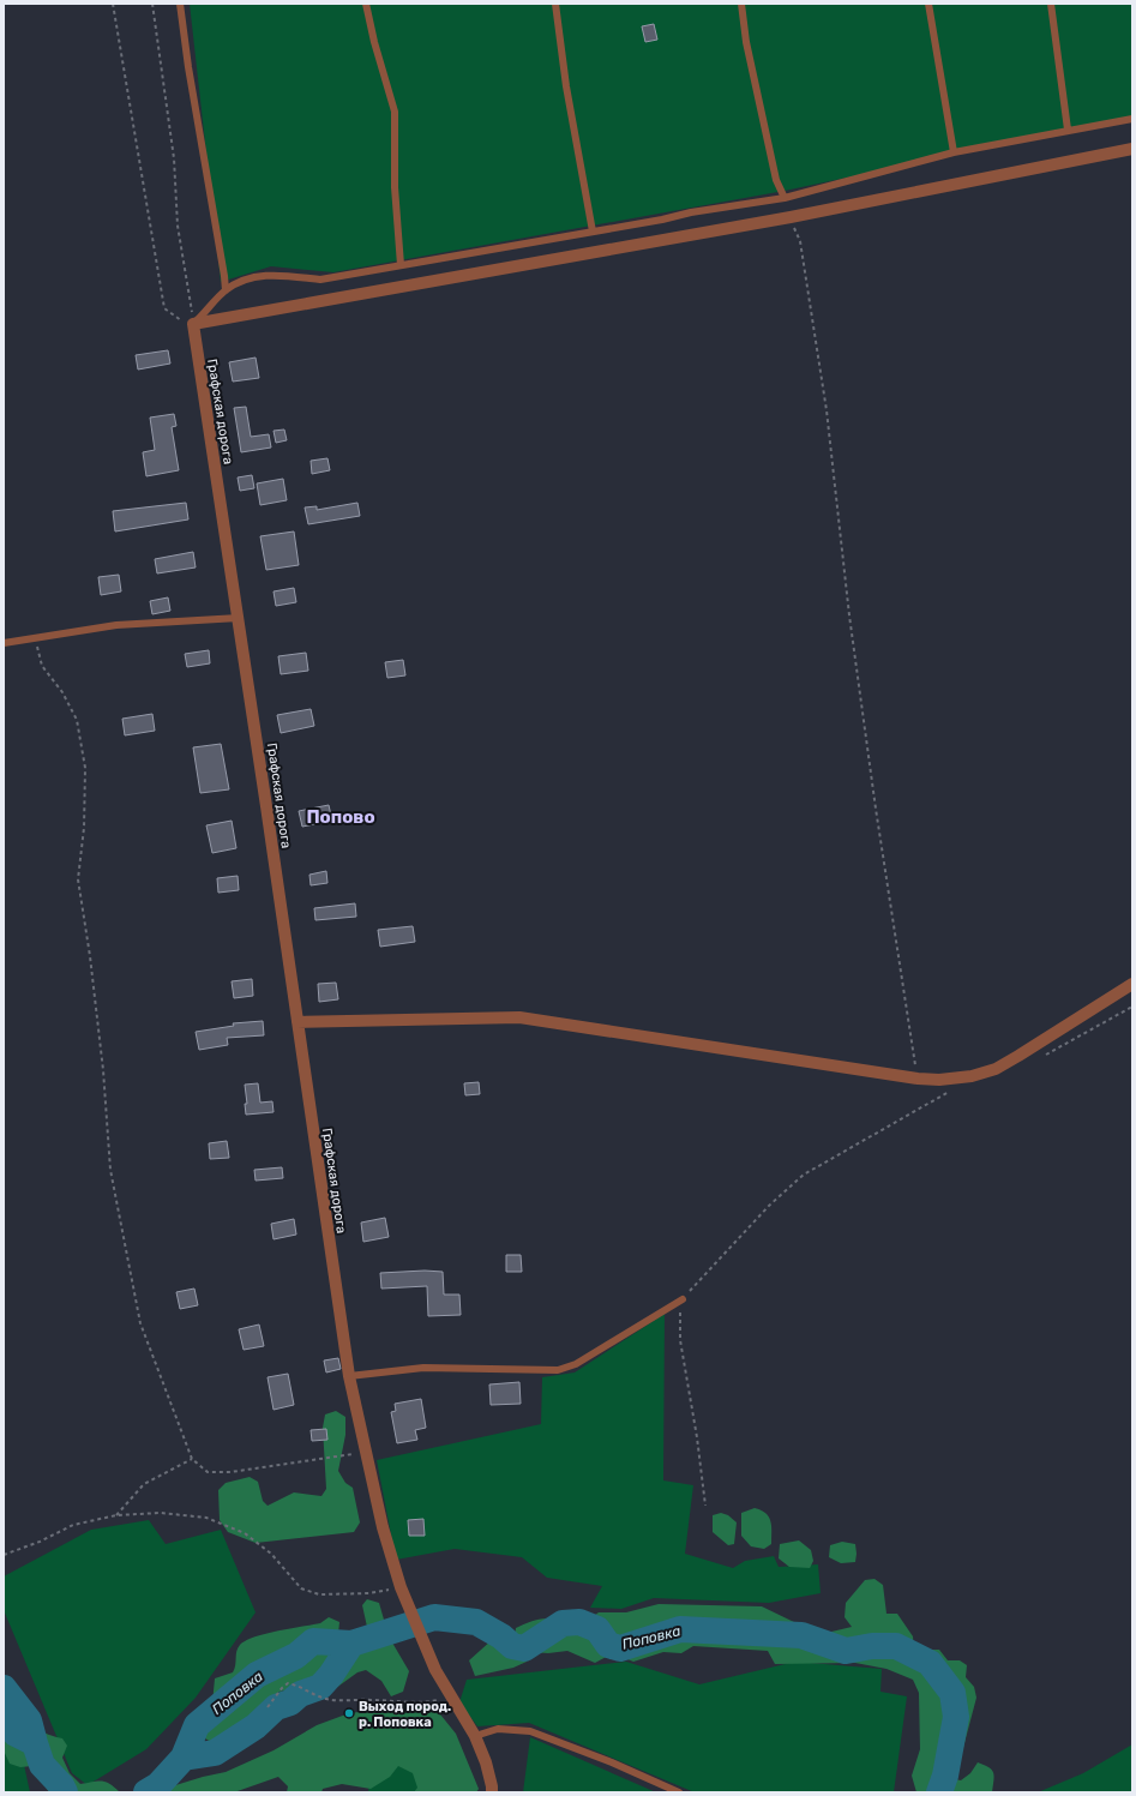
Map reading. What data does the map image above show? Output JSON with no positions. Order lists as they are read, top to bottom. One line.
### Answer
{"streets":{"street":["Графская дорога"]},"districts":["Попово"],"water":["Поповка"],"places":["Выход пород. р. Поповка"]}
